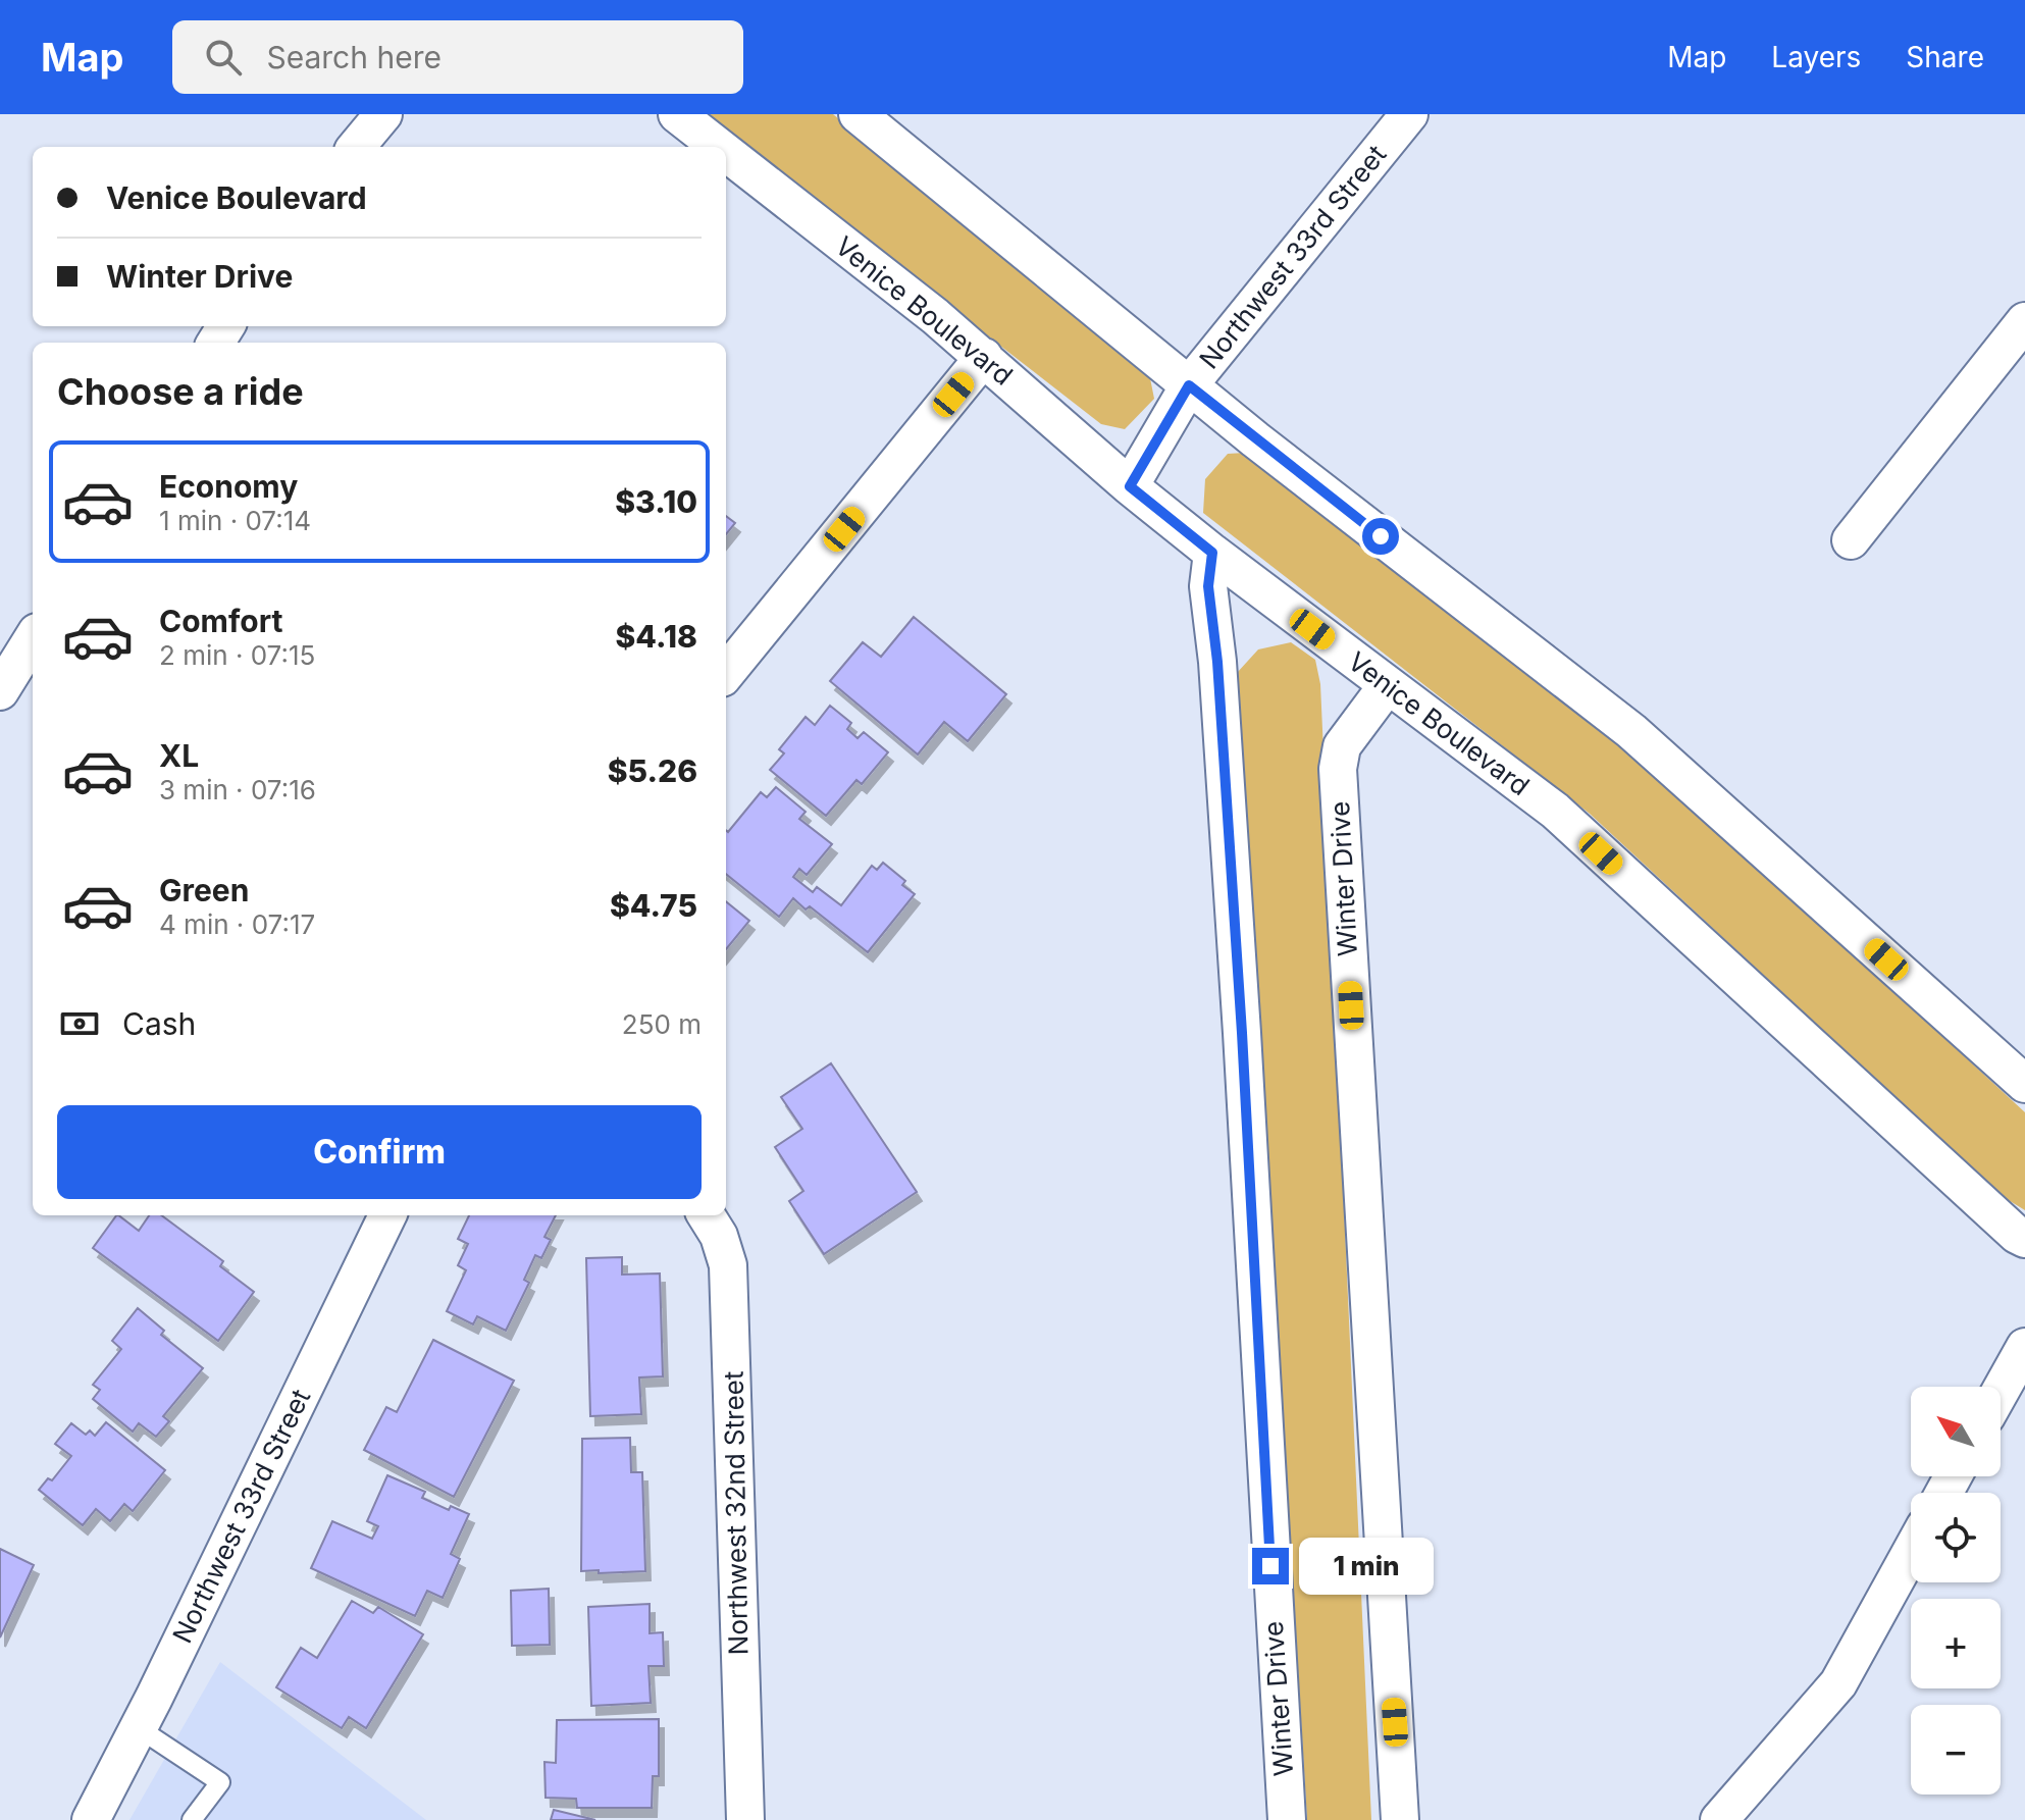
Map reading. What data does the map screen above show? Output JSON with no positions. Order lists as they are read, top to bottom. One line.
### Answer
{"streets":{"street":["Northwest 33rd Street","Venice Boulevard","Winter Drive","Northwest 32nd Street"]},"crossings":[["Northwest 33rd Street","Venice Boulevard"],["Venice Boulevard","Winter Drive"]],"north":"top left","page":{"header":"Map","search":"Search here","nav":["Map","Layers","Share"],"banner":["Venice Boulevard","Winter Drive"],"heading":"Choose a ride","list":[{"name":"Economy","note":"1 min · 07:14","value":"$3.10"},{"name":"Comfort","note":"2 min · 07:15","value":"$4.18"},{"name":"XL","note":"3 min · 07:16","value":"$5.26"},{"name":"Green","note":"4 min · 07:17","value":"$4.75"}],"pay":["Cash","250 m"],"buttons":"Confirm","map_buttons":["+","−"],"bubble":"1 min"}}
